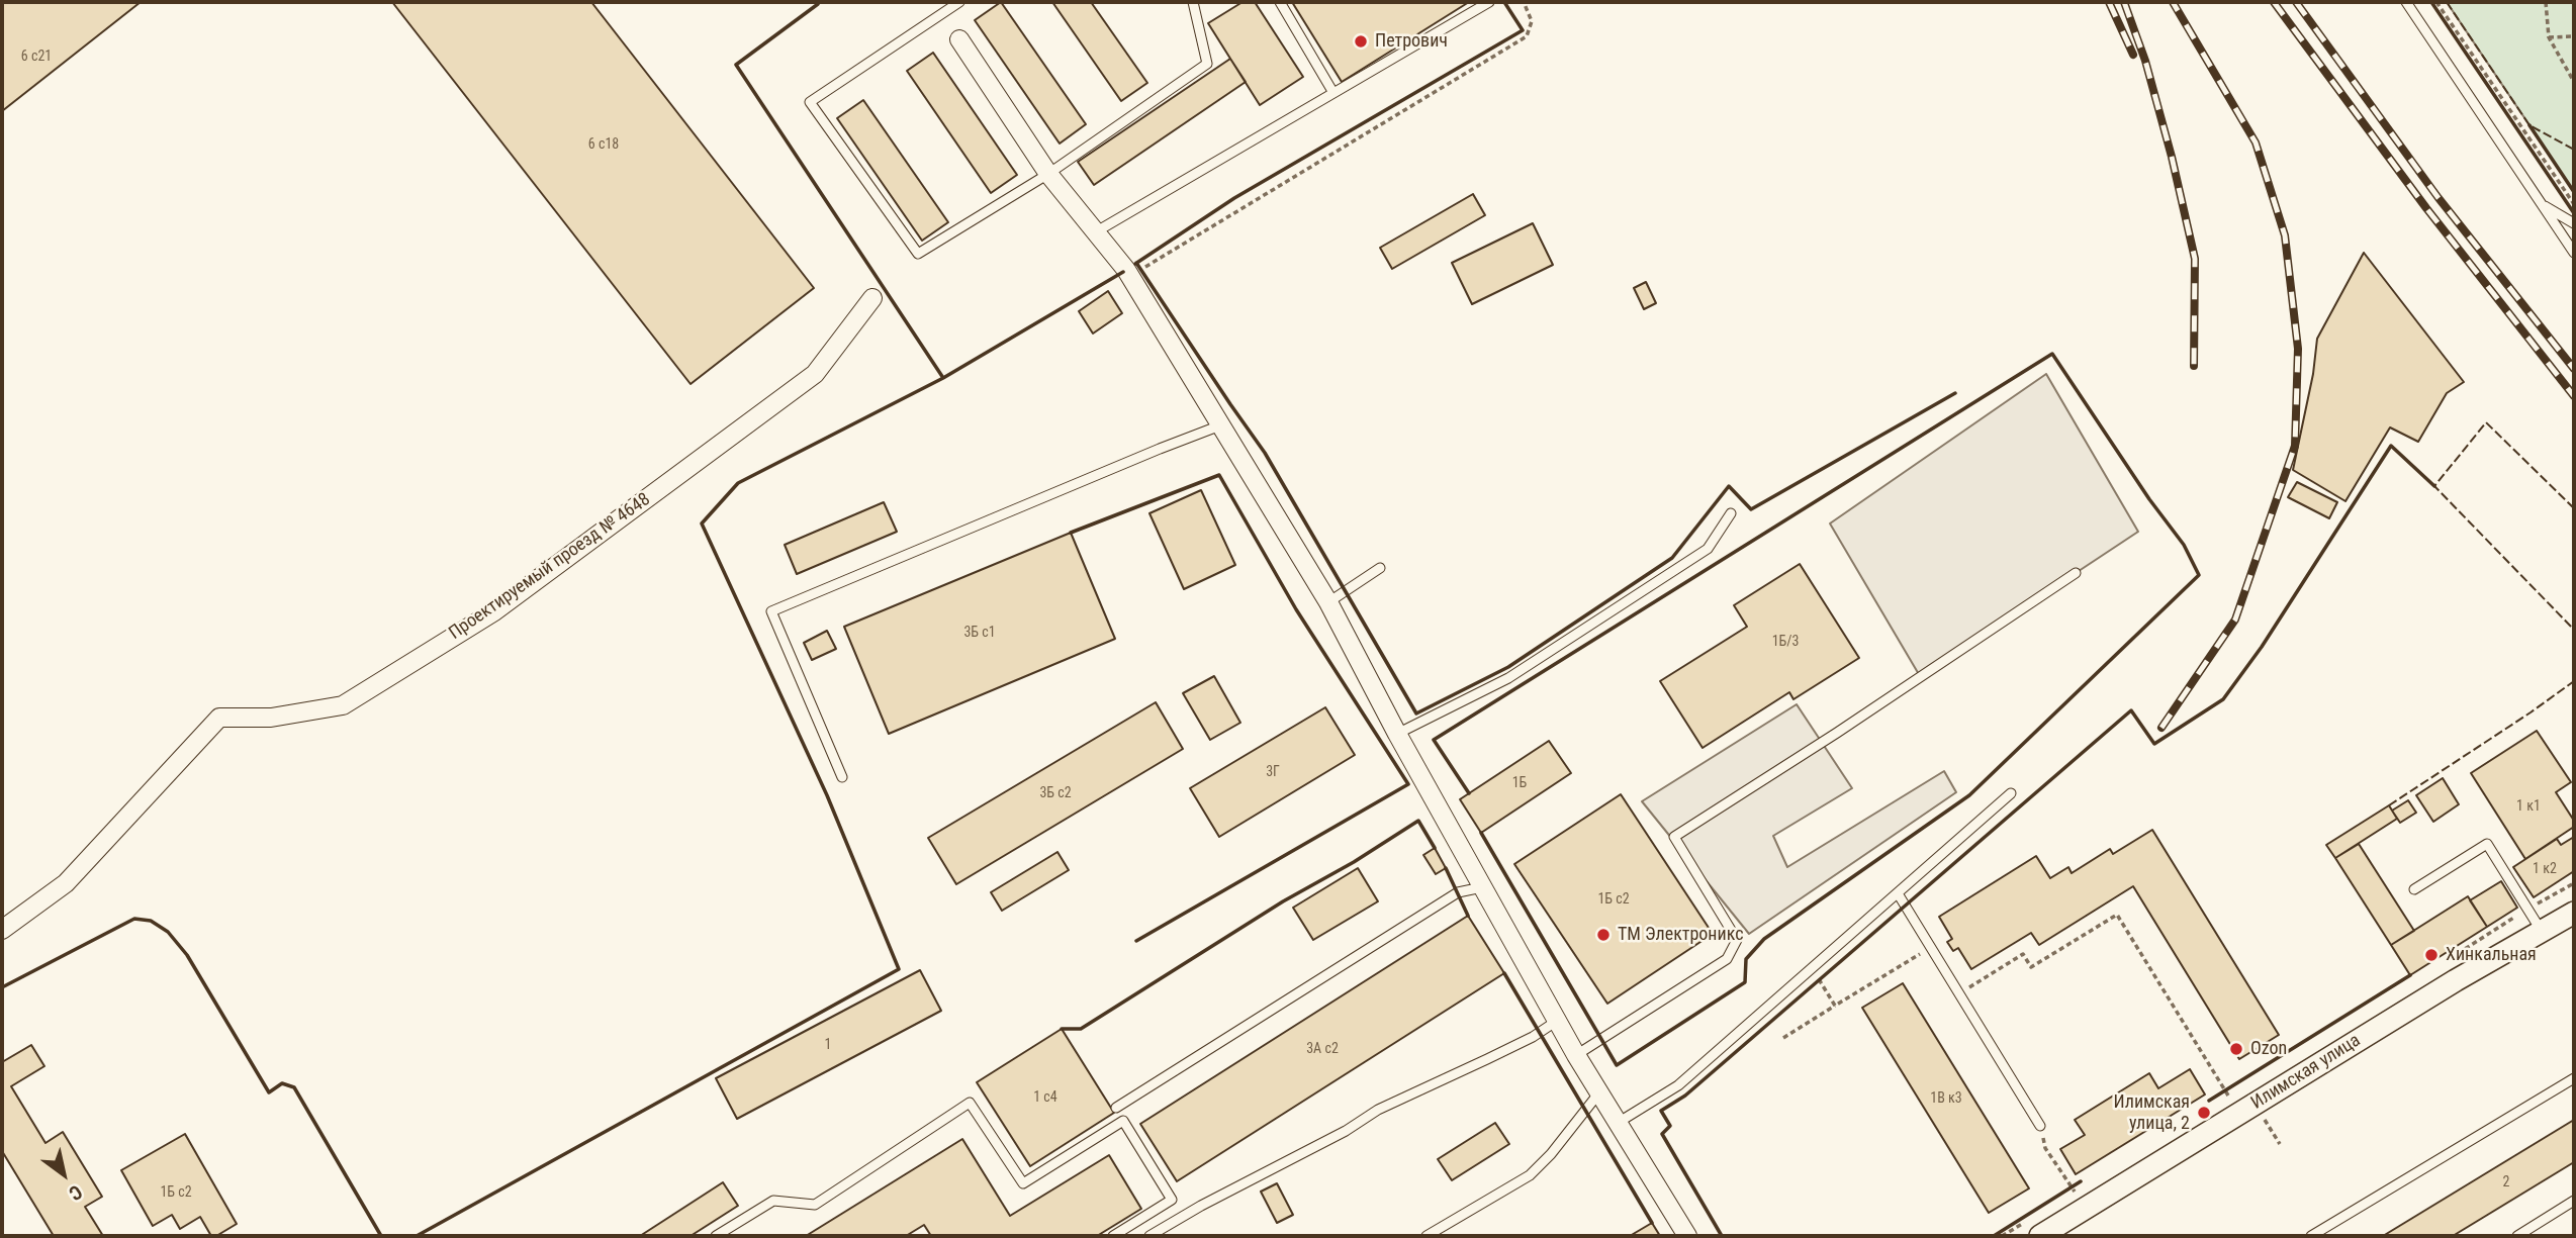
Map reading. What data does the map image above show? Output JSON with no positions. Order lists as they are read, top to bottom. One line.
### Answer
{"streets":{"street":["Проектируемый проезд № 4648","Илимская улица"]},"places":["Петрович","ТМ Электроникс","Хинкальная","Ozon","Илимская улица, 2"],"house_numbers":["6 с21","6 с18","3Б с1","1Б/3","3Г","1Б","3Б с2","1 к1","1 к2","1Б с2","1","3А с2","1 с4","1В к3","2","1Б с2"],"north":"bottom right"}
